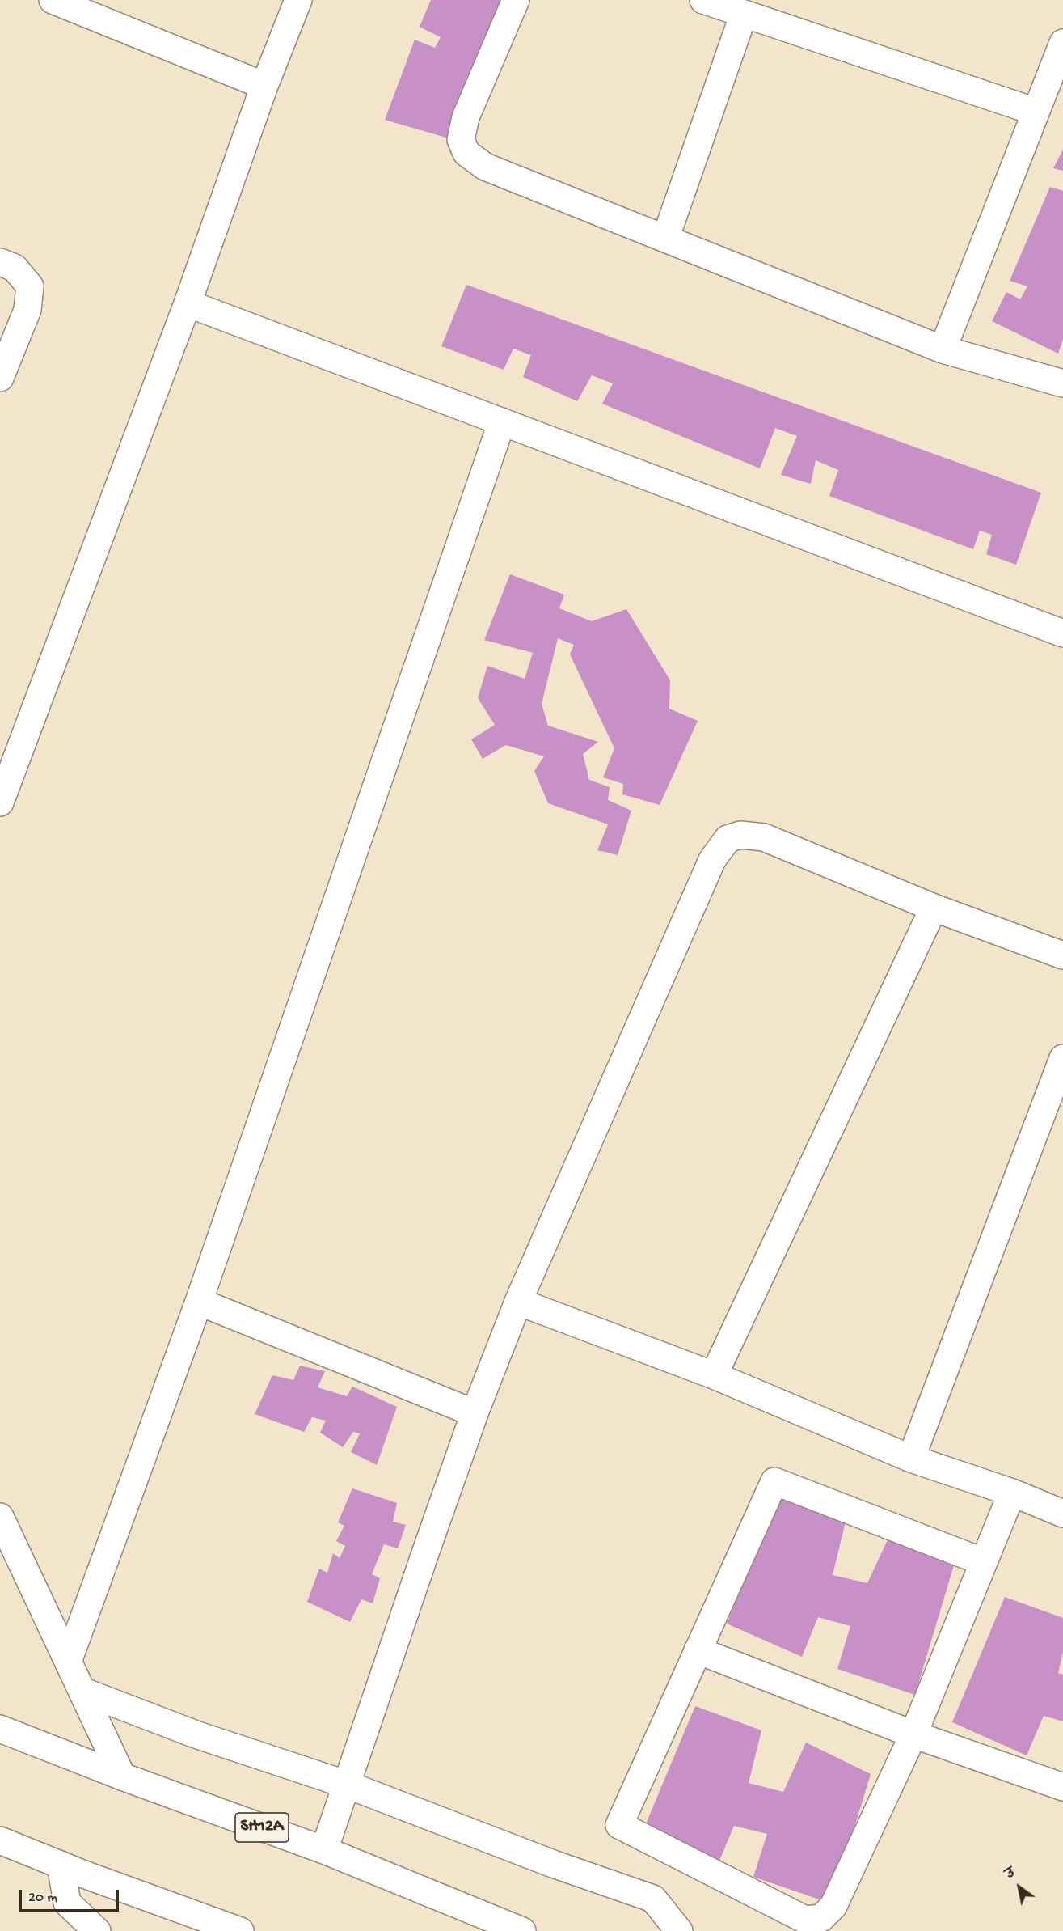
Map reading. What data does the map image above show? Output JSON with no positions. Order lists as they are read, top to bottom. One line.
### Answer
{"streets":{"street":["SH12A"]},"scale_bar":"20 m","north":"top left"}
